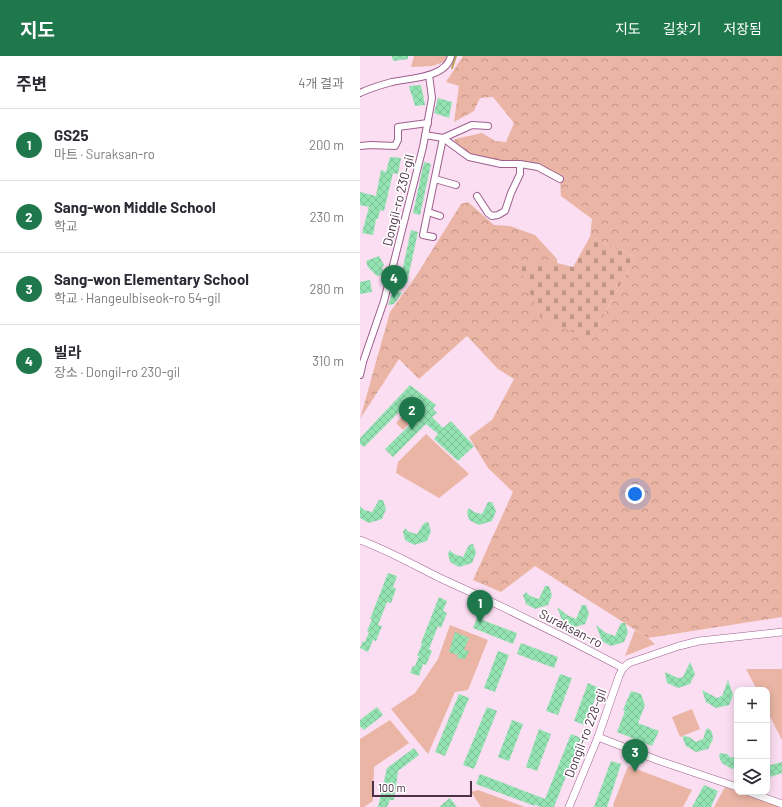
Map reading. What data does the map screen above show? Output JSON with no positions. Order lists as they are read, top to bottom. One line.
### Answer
{"streets":{"street":["Dongil-ro 230-gil","Suraksan-ro","Dongil-ro 228-gil"]},"crossings":[["Suraksan-ro","Dongil-ro 228-gil"]],"scale_bar":"100 m","page":{"header":"지도","nav":["지도","길찾기","저장됨"],"heading":["주변","4개 결과"],"list":[{"mark":"1","name":"GS25","note":"마트 · Suraksan-ro","value":"200 m"},{"mark":"2","name":"Sang-won Middle School","note":"학교","value":"230 m"},{"mark":"3","name":"Sang-won Elementary School","note":"학교 · Hangeulbiseok-ro 54-gil","value":"280 m"},{"mark":"4","name":"빌라","note":"장소 · Dongil-ro 230-gil","value":"310 m"}],"pins":["4","2","1","3"],"map_buttons":["+","−"],"scale":"100 m"}}
